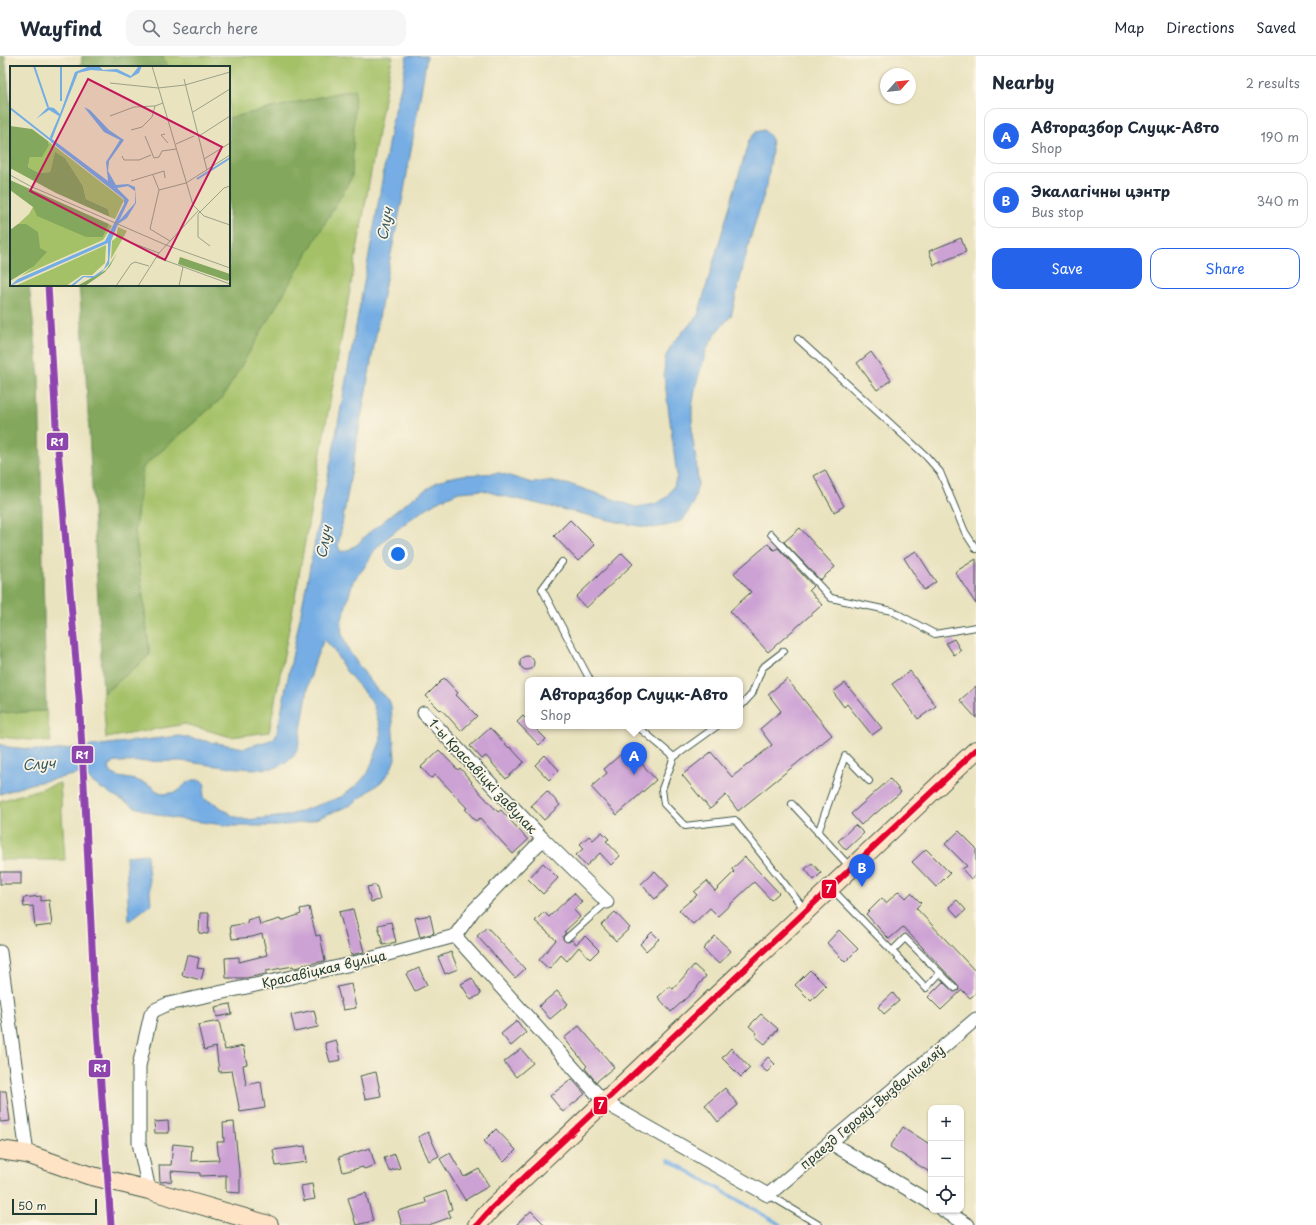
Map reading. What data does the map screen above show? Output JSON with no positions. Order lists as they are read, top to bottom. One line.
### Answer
{"streets":{"street":["1-ы Красавіцкі завулак","Красавіцкая вуліца","праезд Герояў-Вызваліцеляў"]},"crossings":[["1-ы Красавіцкі завулак","Красавіцкая вуліца"]],"water":["Случ"],"lines":["transit line R1","transit line 7"],"scale_bar":"50 m","north":"top right","page":{"header":"Wayfind","search":"Search here","nav":["Map","Directions","Saved"],"heading":["Nearby","2 results"],"list":[{"mark":"A","name":"Авторазбор Слуцк-Авто","note":"Shop","value":"190 m"},{"mark":"B","name":"Экалагічны цэнтр","note":"Bus stop","value":"340 m"}],"buttons":["Save","Share"],"popup":["Авторазбор Слуцк-Авто","Shop"],"pins":["A","B"],"map_buttons":["+","−"],"scale":"50 m"}}
